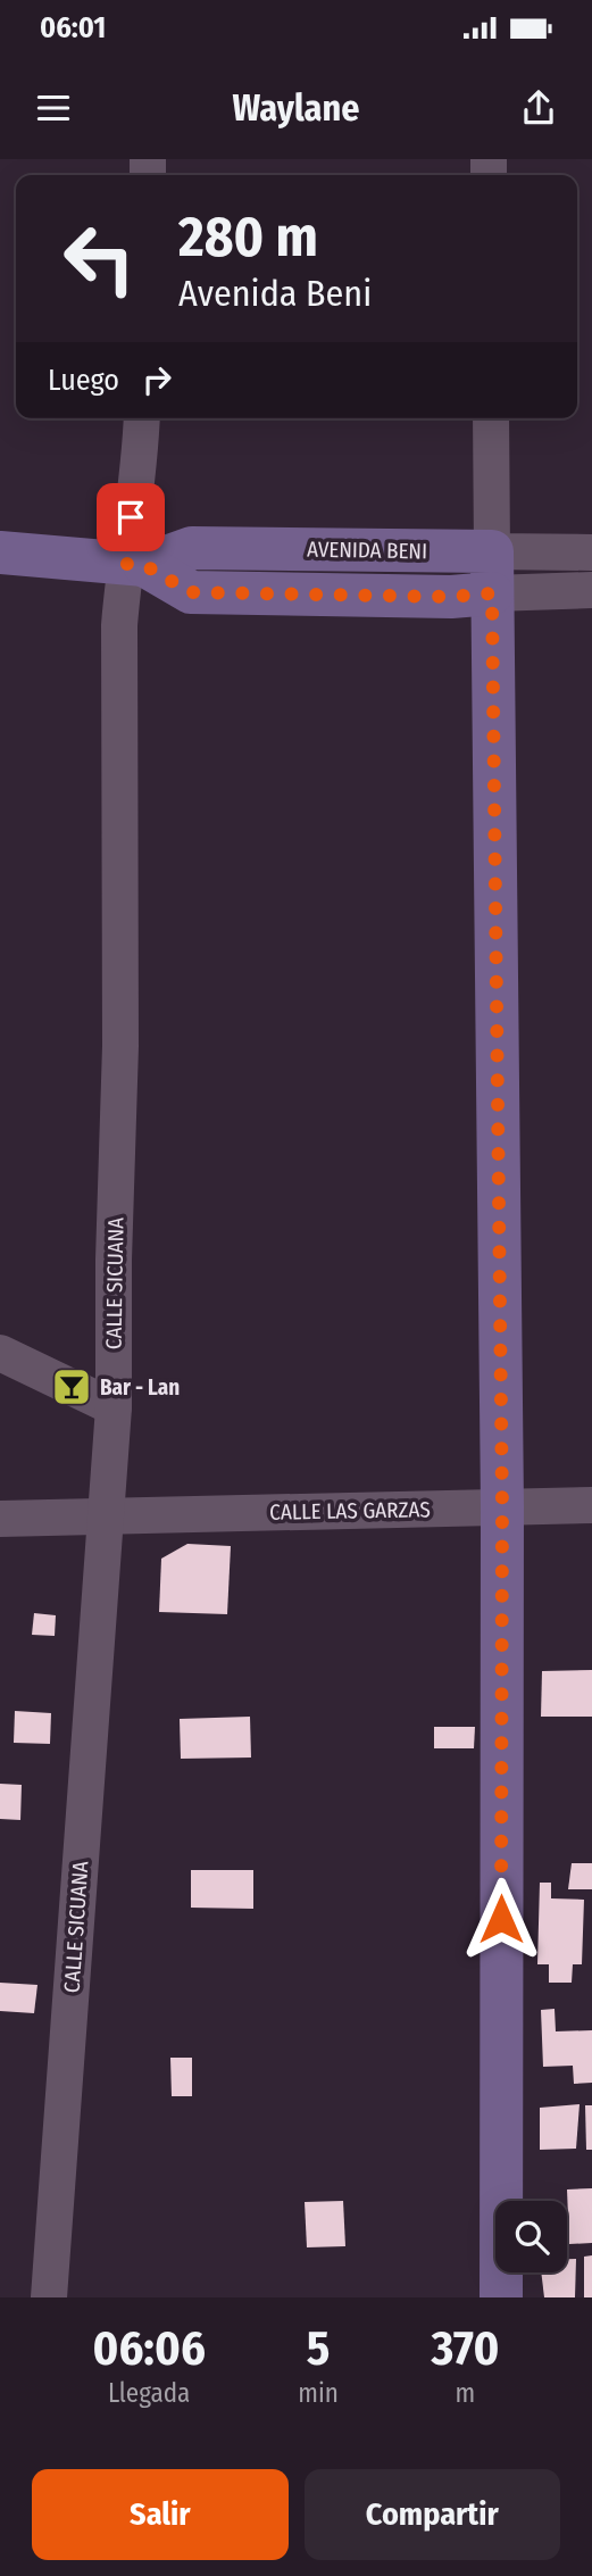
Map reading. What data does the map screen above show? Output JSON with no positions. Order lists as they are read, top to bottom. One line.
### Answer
{"streets":{"main road":["AVENIDA BENI"],"street":["CALLE SICUANA","CALLE LAS GARZAS"]},"crossings":[["AVENIDA BENI","CALLE SICUANA"],["CALLE SICUANA","CALLE LAS GARZAS"]],"places":{"bar":["Bar - Lan"]},"page":{"status":"06:01","header":"Waylane","turn":["280 m","Avenida Beni"],"then":"Luego","eta":["06:06","Llegada","5","min","370","m"],"buttons":["Salir","Compartir"]}}
